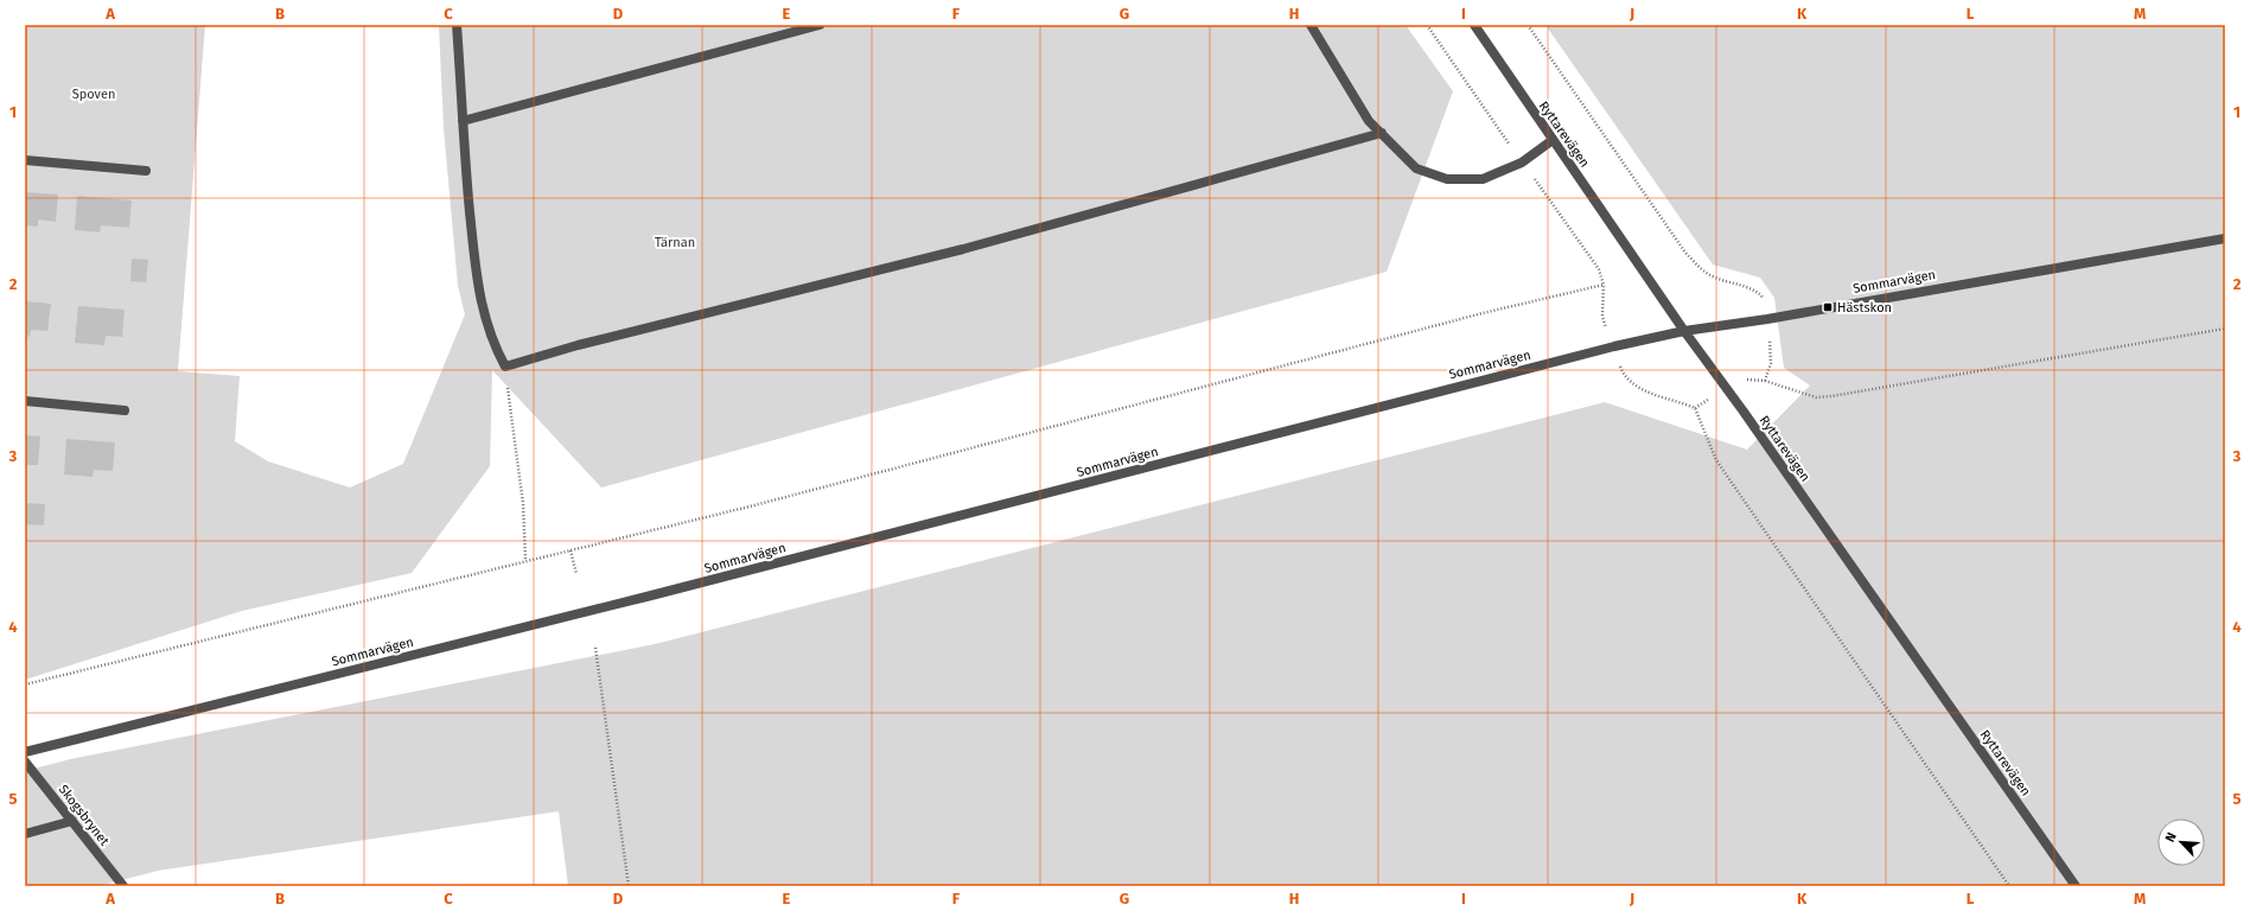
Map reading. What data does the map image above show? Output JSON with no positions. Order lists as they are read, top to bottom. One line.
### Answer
{"streets":{"street":["Ryttarevägen","Sommarvägen","Skogsbrynet"]},"crossings":[["Ryttarevägen","Sommarvägen"]],"parks":["Spoven","Tärnan"],"places":{"transit":["Hästskon"]},"north":"top left","grid":{"columns":["A","B","C","D","E","F","G","H","I","J","K","L","M"],"rows":["1","2","3","4","5"]}}
